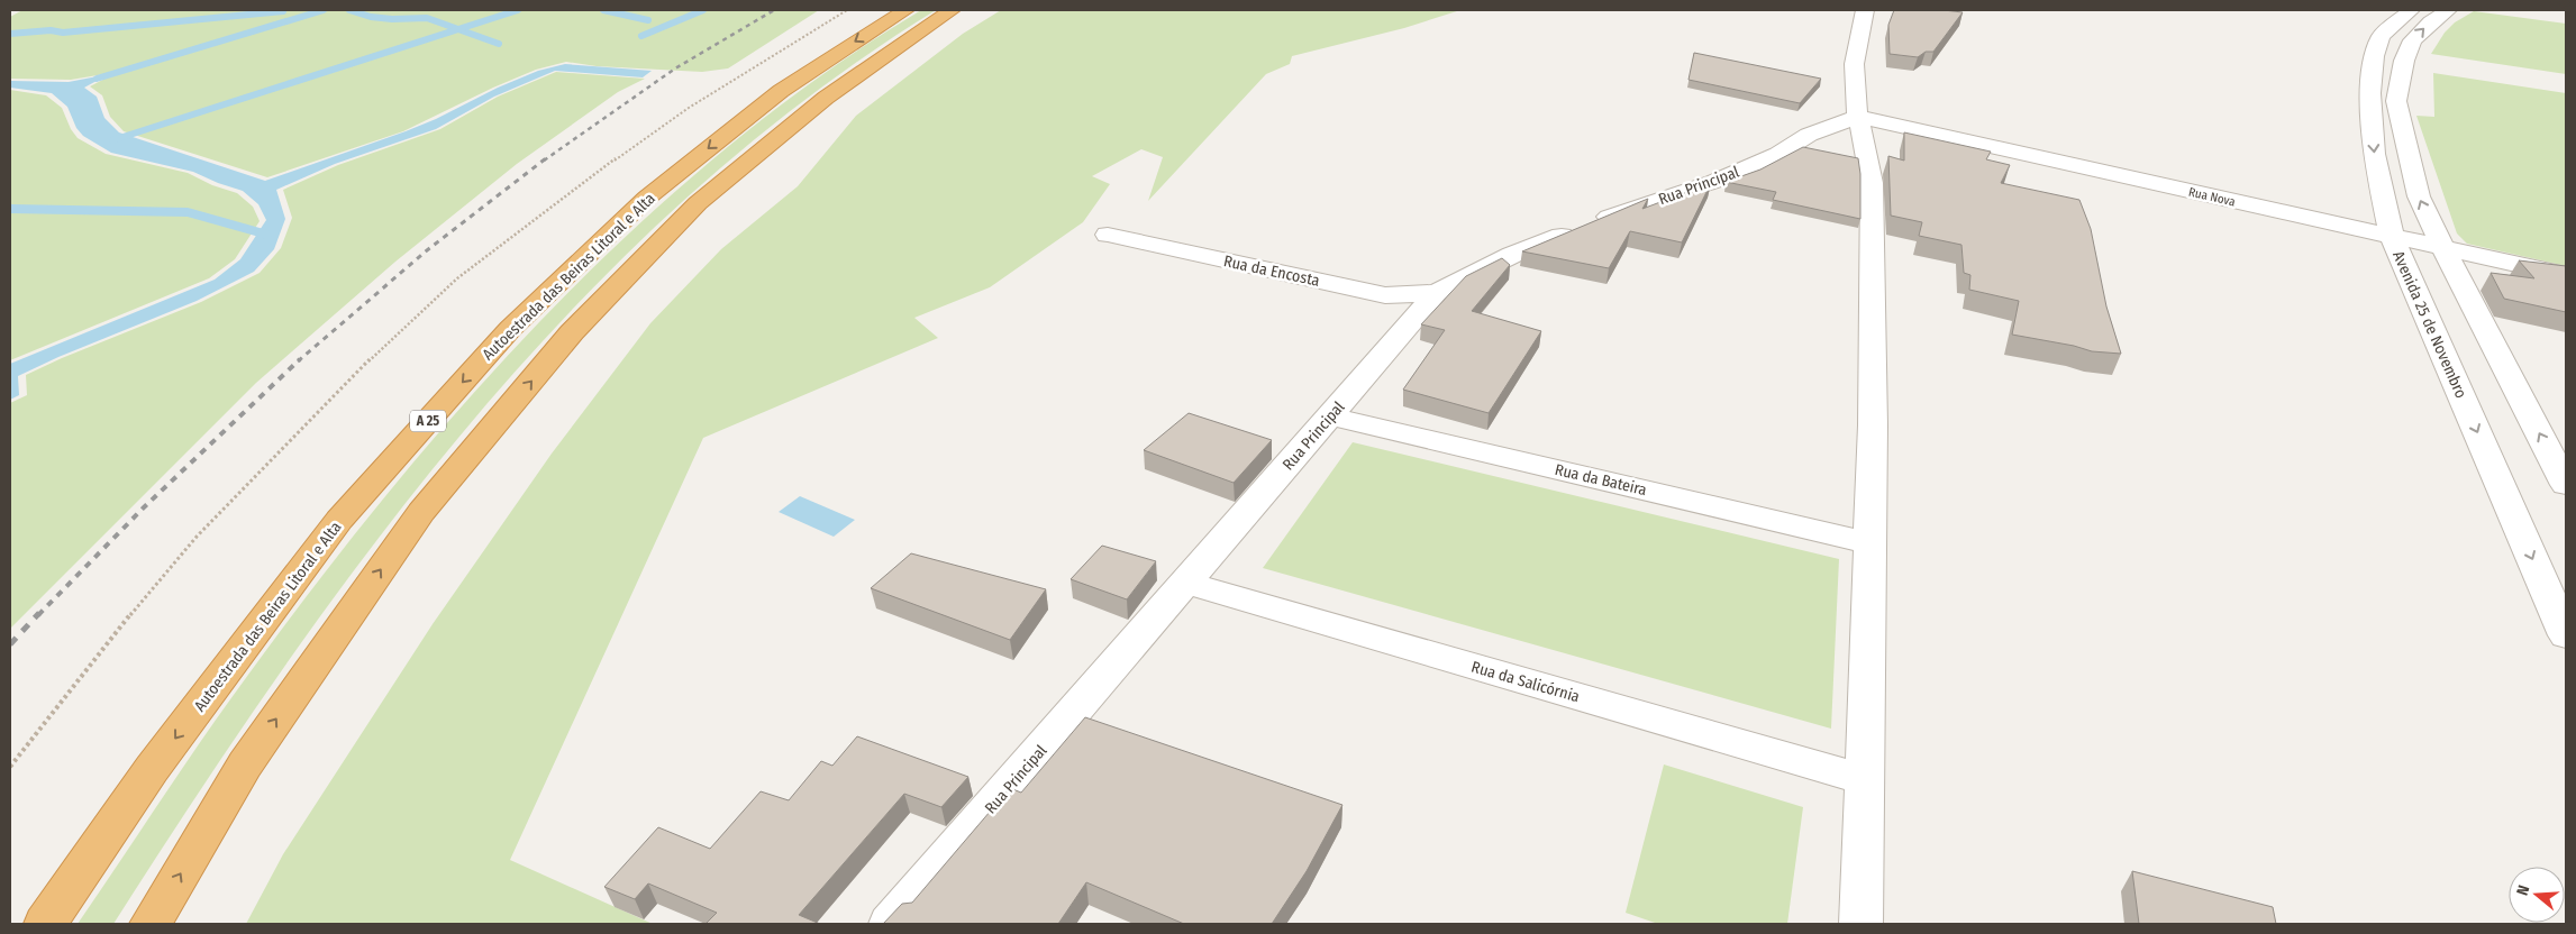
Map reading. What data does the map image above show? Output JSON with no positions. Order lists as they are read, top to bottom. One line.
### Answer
{"streets":{"highway":["Autoestrada das Beiras Litoral e Alta","A 25"],"street":["Rua Principal","Rua Nova","Rua da Encosta","Avenida 25 de Novembro","Rua da Bateira","Rua da Salicórnia"]},"crossings":[["Rua Principal","Rua Nova"],["Rua Principal","Rua da Encosta"],["Rua Principal","Rua da Bateira"],["Rua Principal","Rua da Salicórnia"],["Rua Nova","Avenida 25 de Novembro"]],"north":"left"}
